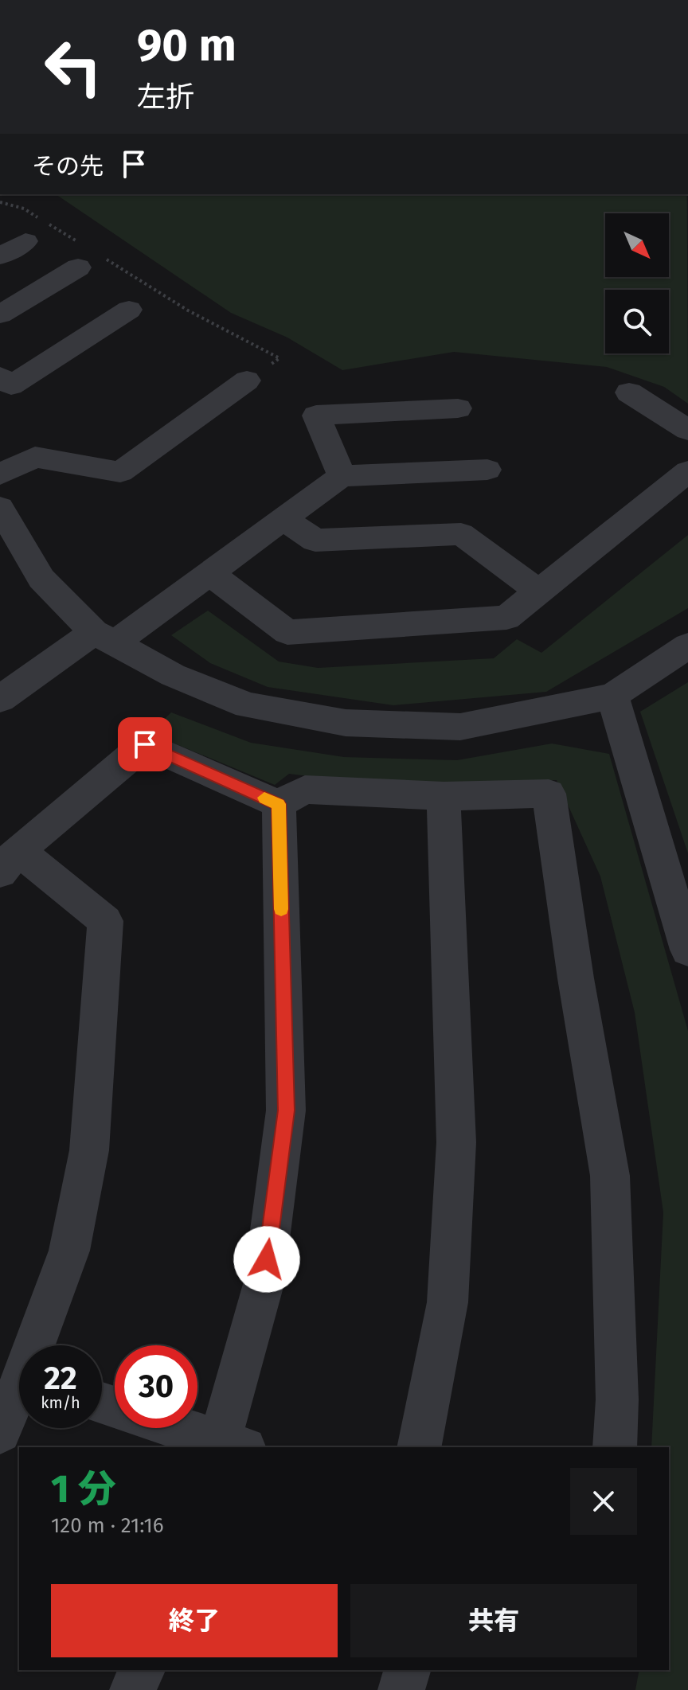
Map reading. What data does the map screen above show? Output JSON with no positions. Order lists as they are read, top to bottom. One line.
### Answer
{"north":"bottom right","page":{"turn":["90 m","左折"],"then":"その先","speed":"22 km/h","limit":"30","heading":["1 分","120 m · 21:16"],"buttons":["終了","共有"]}}
